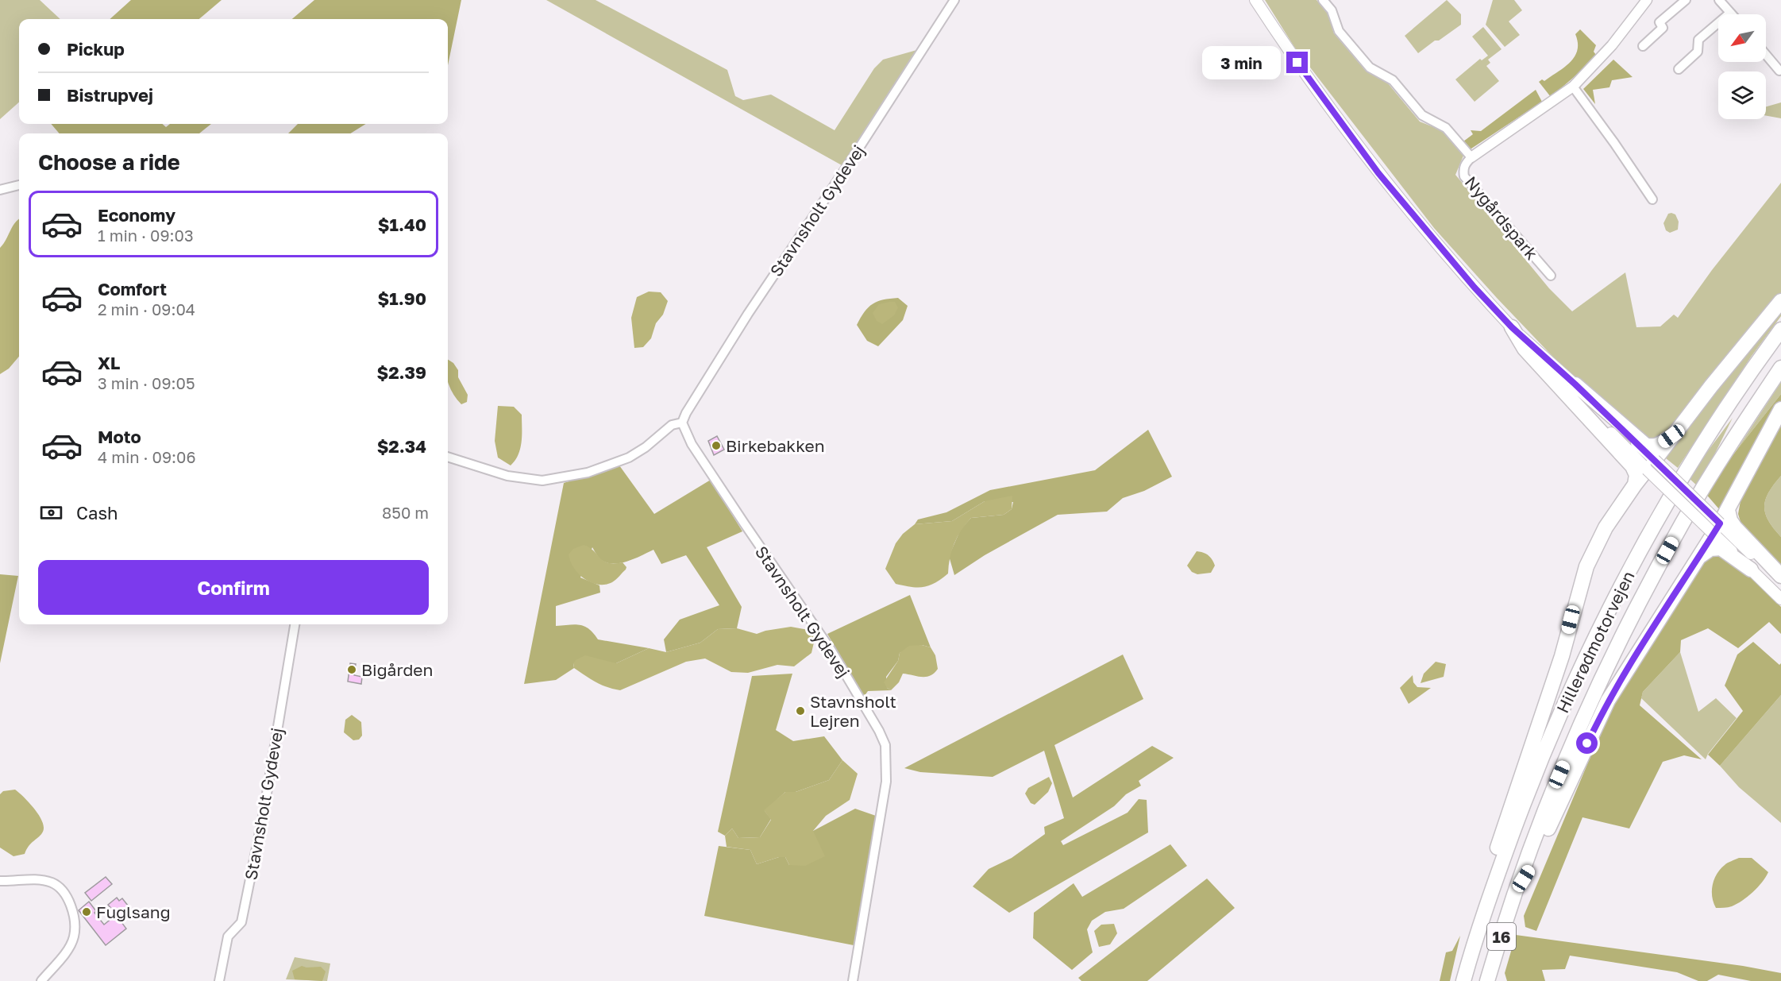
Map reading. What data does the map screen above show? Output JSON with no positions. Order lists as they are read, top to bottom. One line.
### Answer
{"streets":{"highway":["Hillerødmotorvejen","16"],"street":["Stavnsholt Gydevej","Nygårdspark"]},"places":["Birkebakken","Bigården","Stavnsholt Lejren","Fuglsang"],"north":"bottom left","page":{"banner":["Pickup","Bistrupvej"],"bubble":"3 min","heading":"Choose a ride","list":[{"name":"Economy","note":"1 min · 09:03","value":"$1.40"},{"name":"Comfort","note":"2 min · 09:04","value":"$1.90"},{"name":"XL","note":"3 min · 09:05","value":"$2.39"},{"name":"Moto","note":"4 min · 09:06","value":"$2.34"}],"pay":["Cash","850 m"],"buttons":"Confirm"}}
